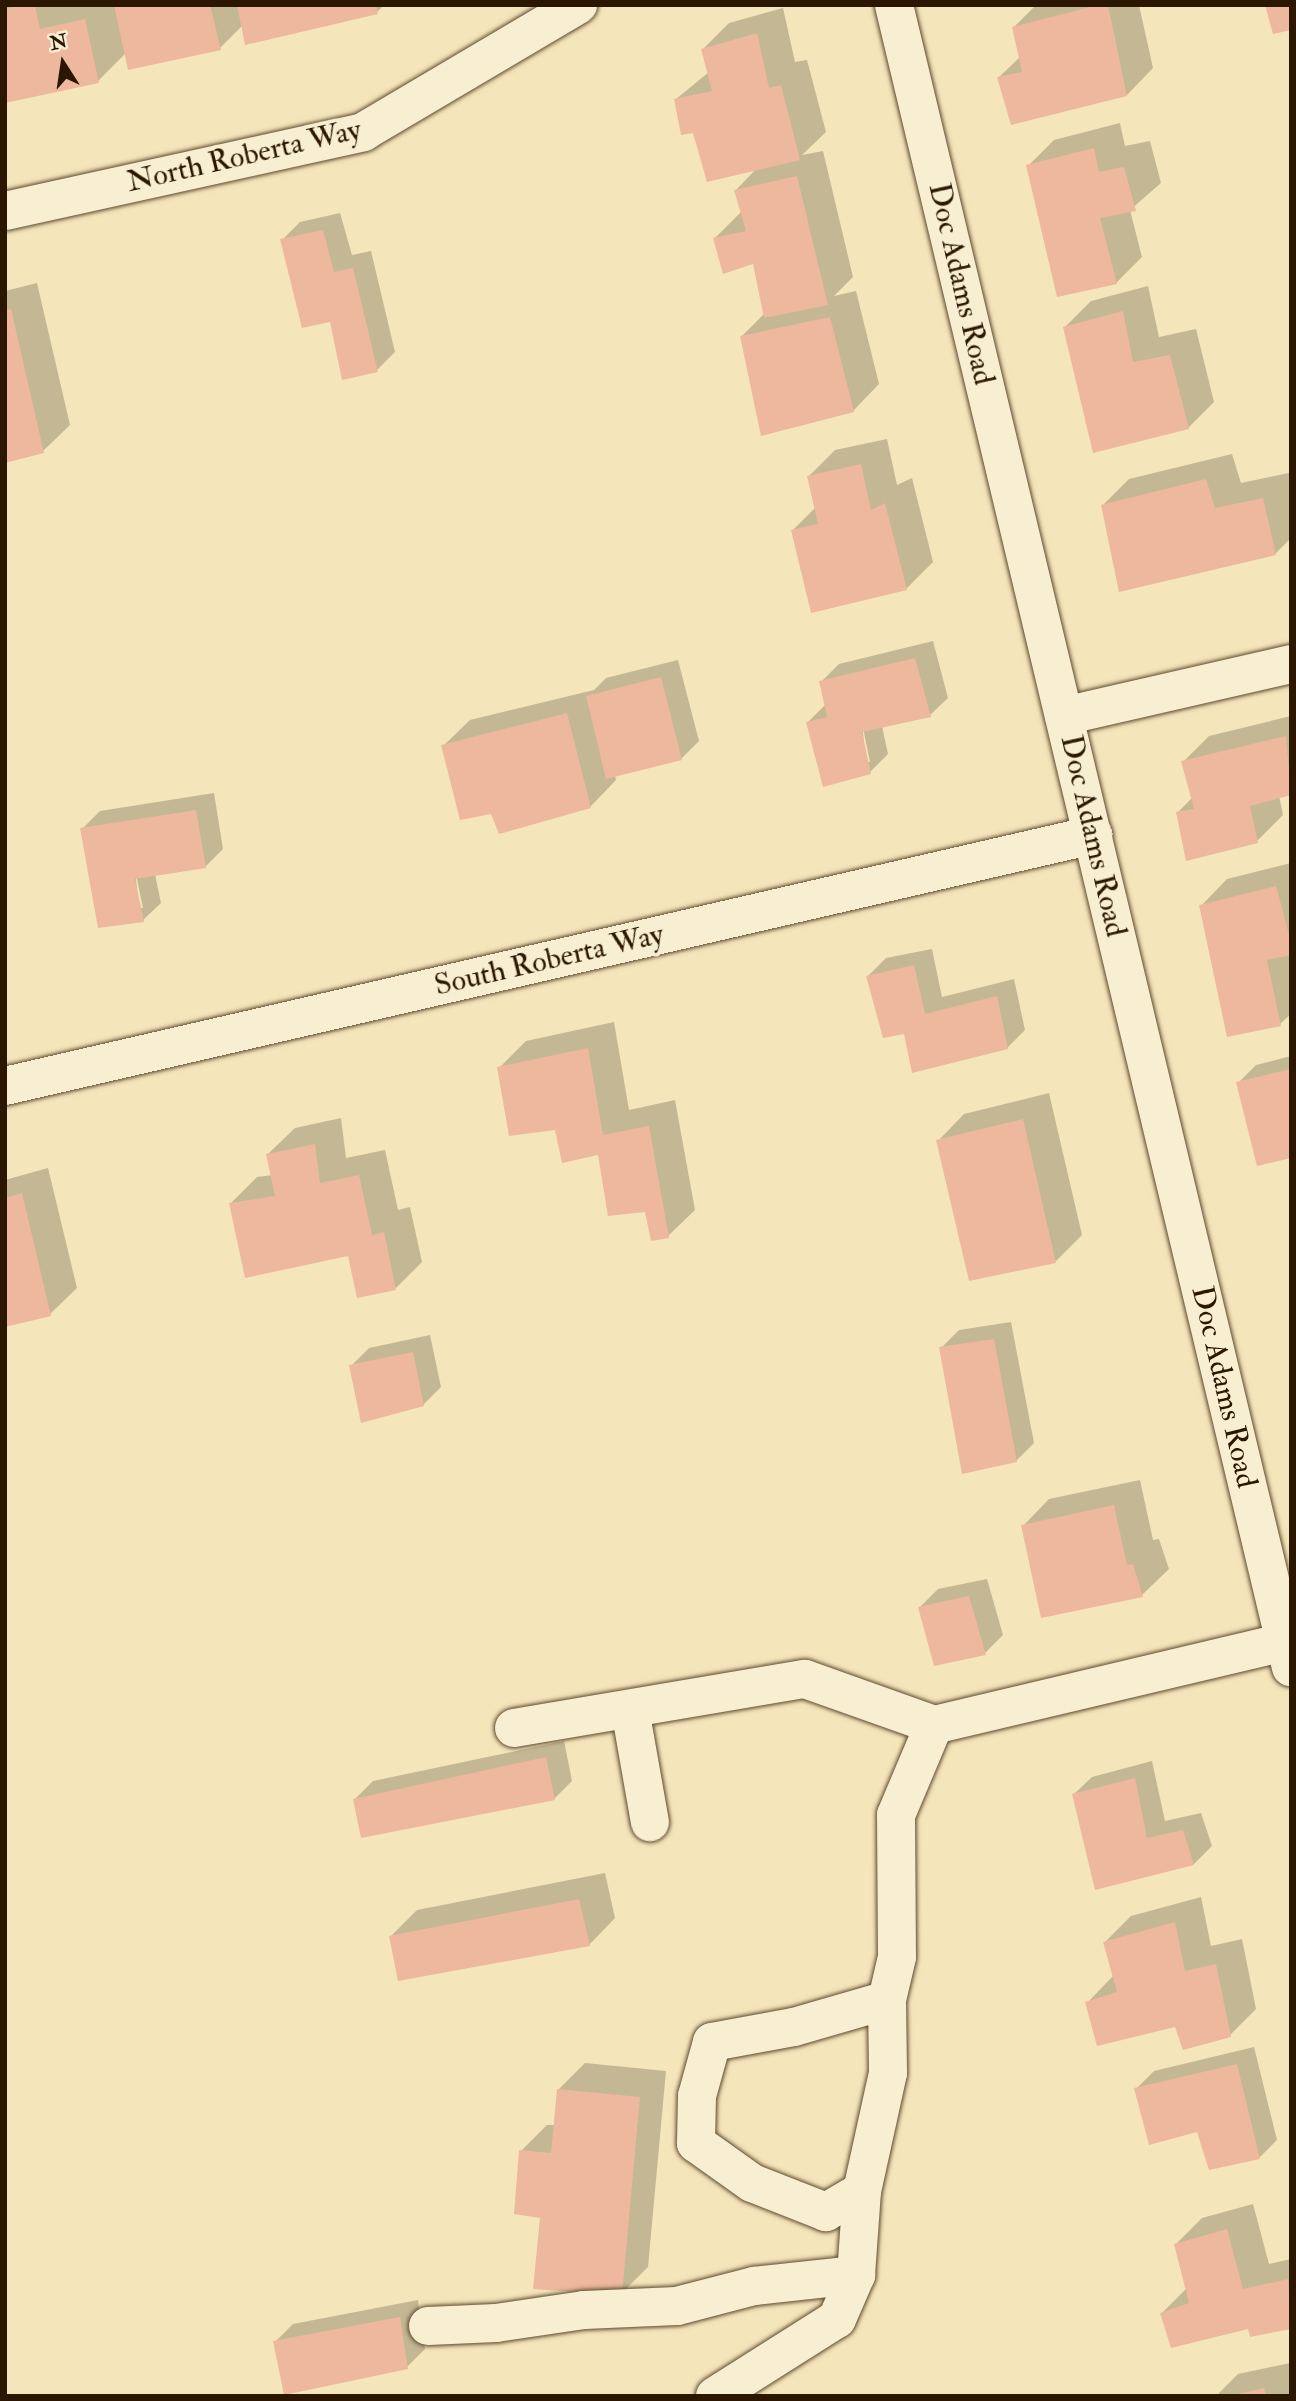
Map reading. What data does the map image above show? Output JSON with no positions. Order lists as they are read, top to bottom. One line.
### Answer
{"streets":{"street":["North Roberta Way","Doc Adams Road","South Roberta Way"]},"crossings":[["Doc Adams Road","South Roberta Way"]],"north":"top"}
